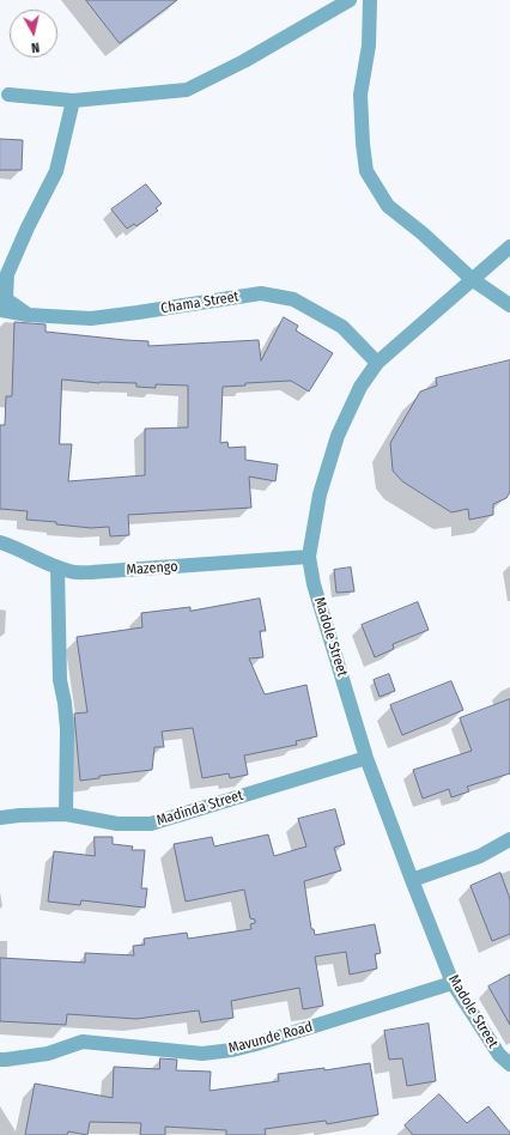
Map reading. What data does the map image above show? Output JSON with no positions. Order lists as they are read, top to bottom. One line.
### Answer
{"streets":{"street":["Chama Street","Mazengo","Madole Street","Madinda Street","Mavunde Road"]},"crossings":[["Chama Street","Madole Street"],["Mazengo","Madole Street"],["Madole Street","Madinda Street"],["Madole Street","Mavunde Road"]],"north":"bottom"}
